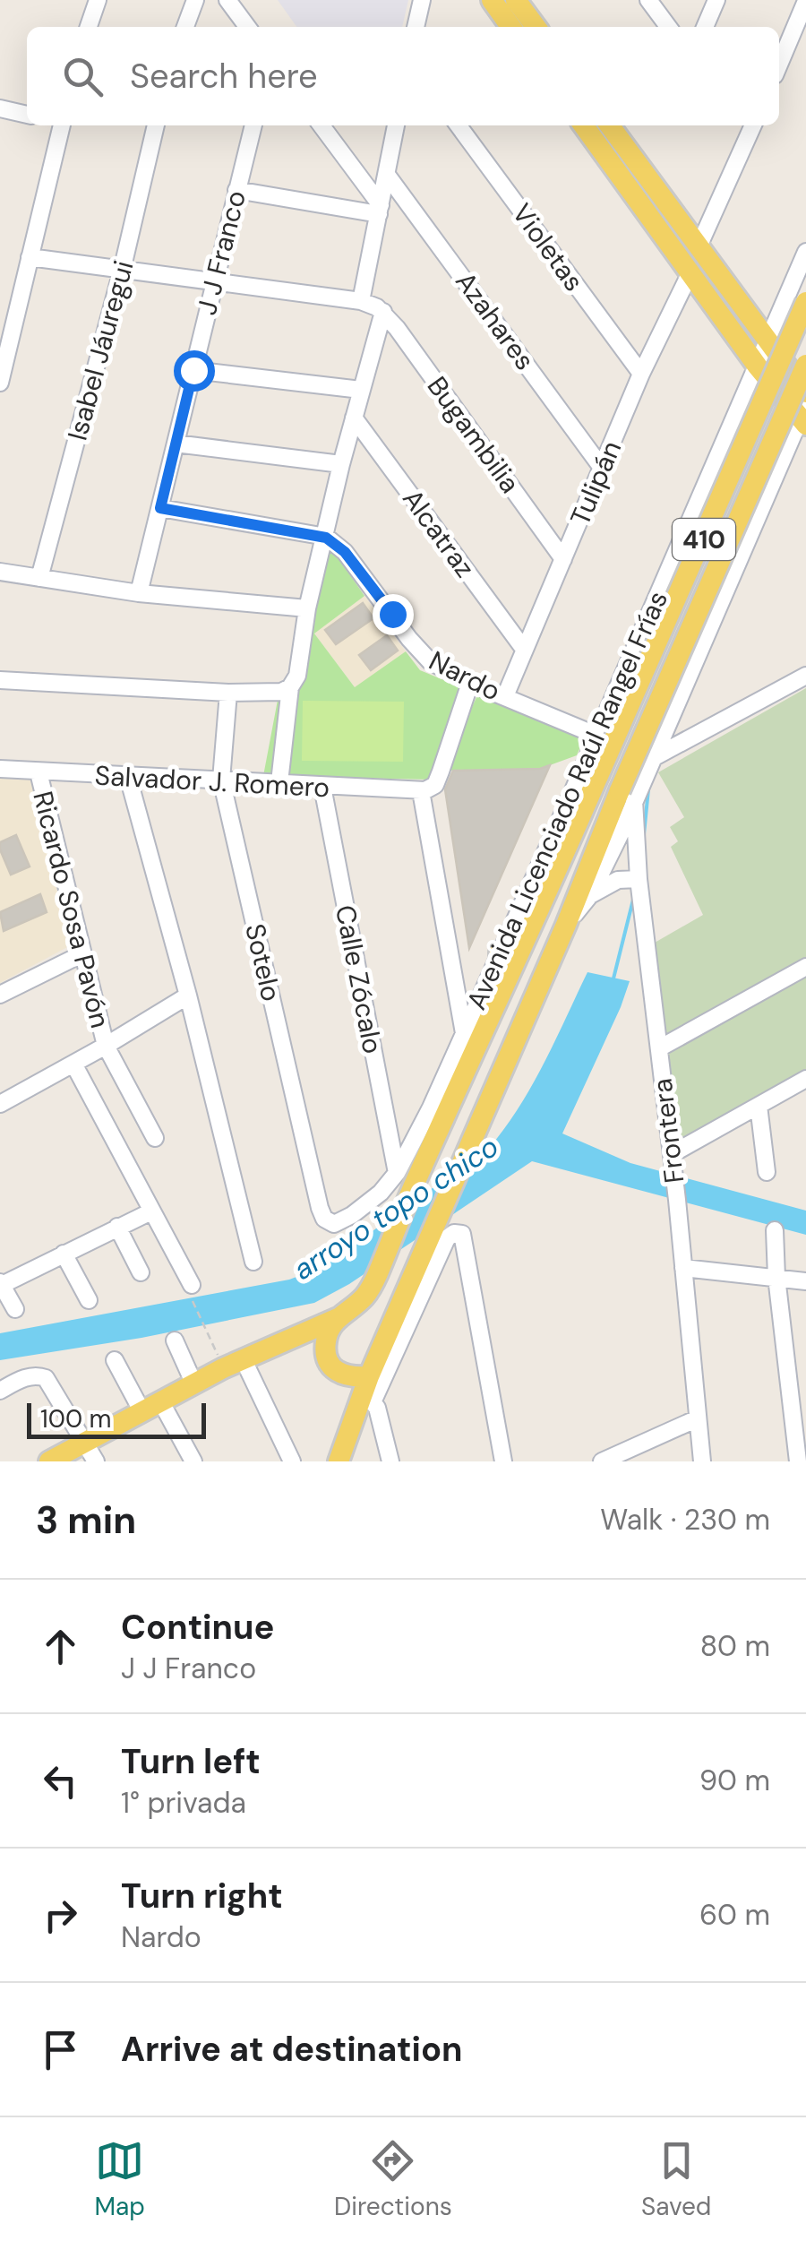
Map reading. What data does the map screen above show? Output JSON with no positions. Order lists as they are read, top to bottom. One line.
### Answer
{"streets":{"main road":["410"],"street":["Violetas","J J Franco","Azahares","Isabel Jáuregui","Bugambilia","Tulipán","Alcatraz","Nardo","Salvador J. Romero","Avenida Licenciado Raúl Rangel Frías","Ricardo Sosa Pavón","Sotelo","Calle Zócalo","Frontera"]},"crossings":[["Violetas","Tulipán"],["Azahares","Tulipán"],["Bugambilia","Tulipán"],["Tulipán","Alcatraz"],["Tulipán","Nardo"],["410","Avenida Licenciado Raúl Rangel Frías"],["410","Frontera"],["Nardo","Avenida Licenciado Raúl Rangel Frías"],["Salvador J. Romero","Ricardo Sosa Pavón"],["Salvador J. Romero","Sotelo"],["Salvador J. Romero","Calle Zócalo"],["Avenida Licenciado Raúl Rangel Frías","Sotelo"],["Avenida Licenciado Raúl Rangel Frías","Calle Zócalo"],["Avenida Licenciado Raúl Rangel Frías","Frontera"]],"water":["arroyo topo chico"],"scale_bar":"100 m","page":{"search":"Search here","scale":"100 m","heading":["3 min","Walk · 230 m"],"list":[["Continue","J J Franco","80 m"],["Turn left","1° privada","90 m"],["Turn right","Nardo","60 m"],"Arrive at destination"],"nav":["Map","Directions","Saved"]}}
